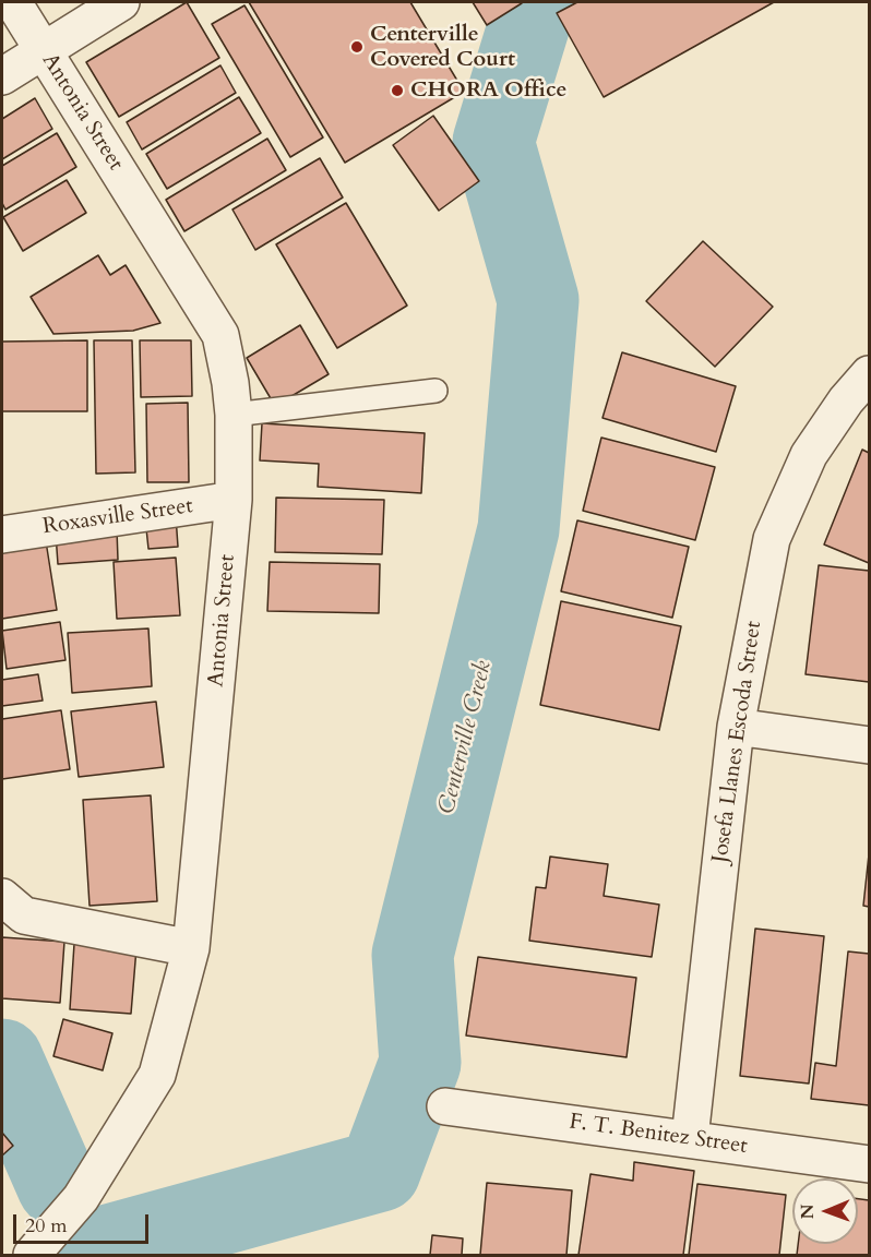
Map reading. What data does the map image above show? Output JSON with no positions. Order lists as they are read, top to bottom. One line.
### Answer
{"streets":{"street":["Antonia Street","Roxasville Street","Josefa Llanes Escoda Street","F. T. Benitez Street"]},"crossings":[["Antonia Street","Roxasville Street"],["Josefa Llanes Escoda Street","F. T. Benitez Street"]],"water":["Centerville Creek"],"places":["Centerville Covered Court","CHORA Office"],"scale_bar":"20 m","north":"left"}
